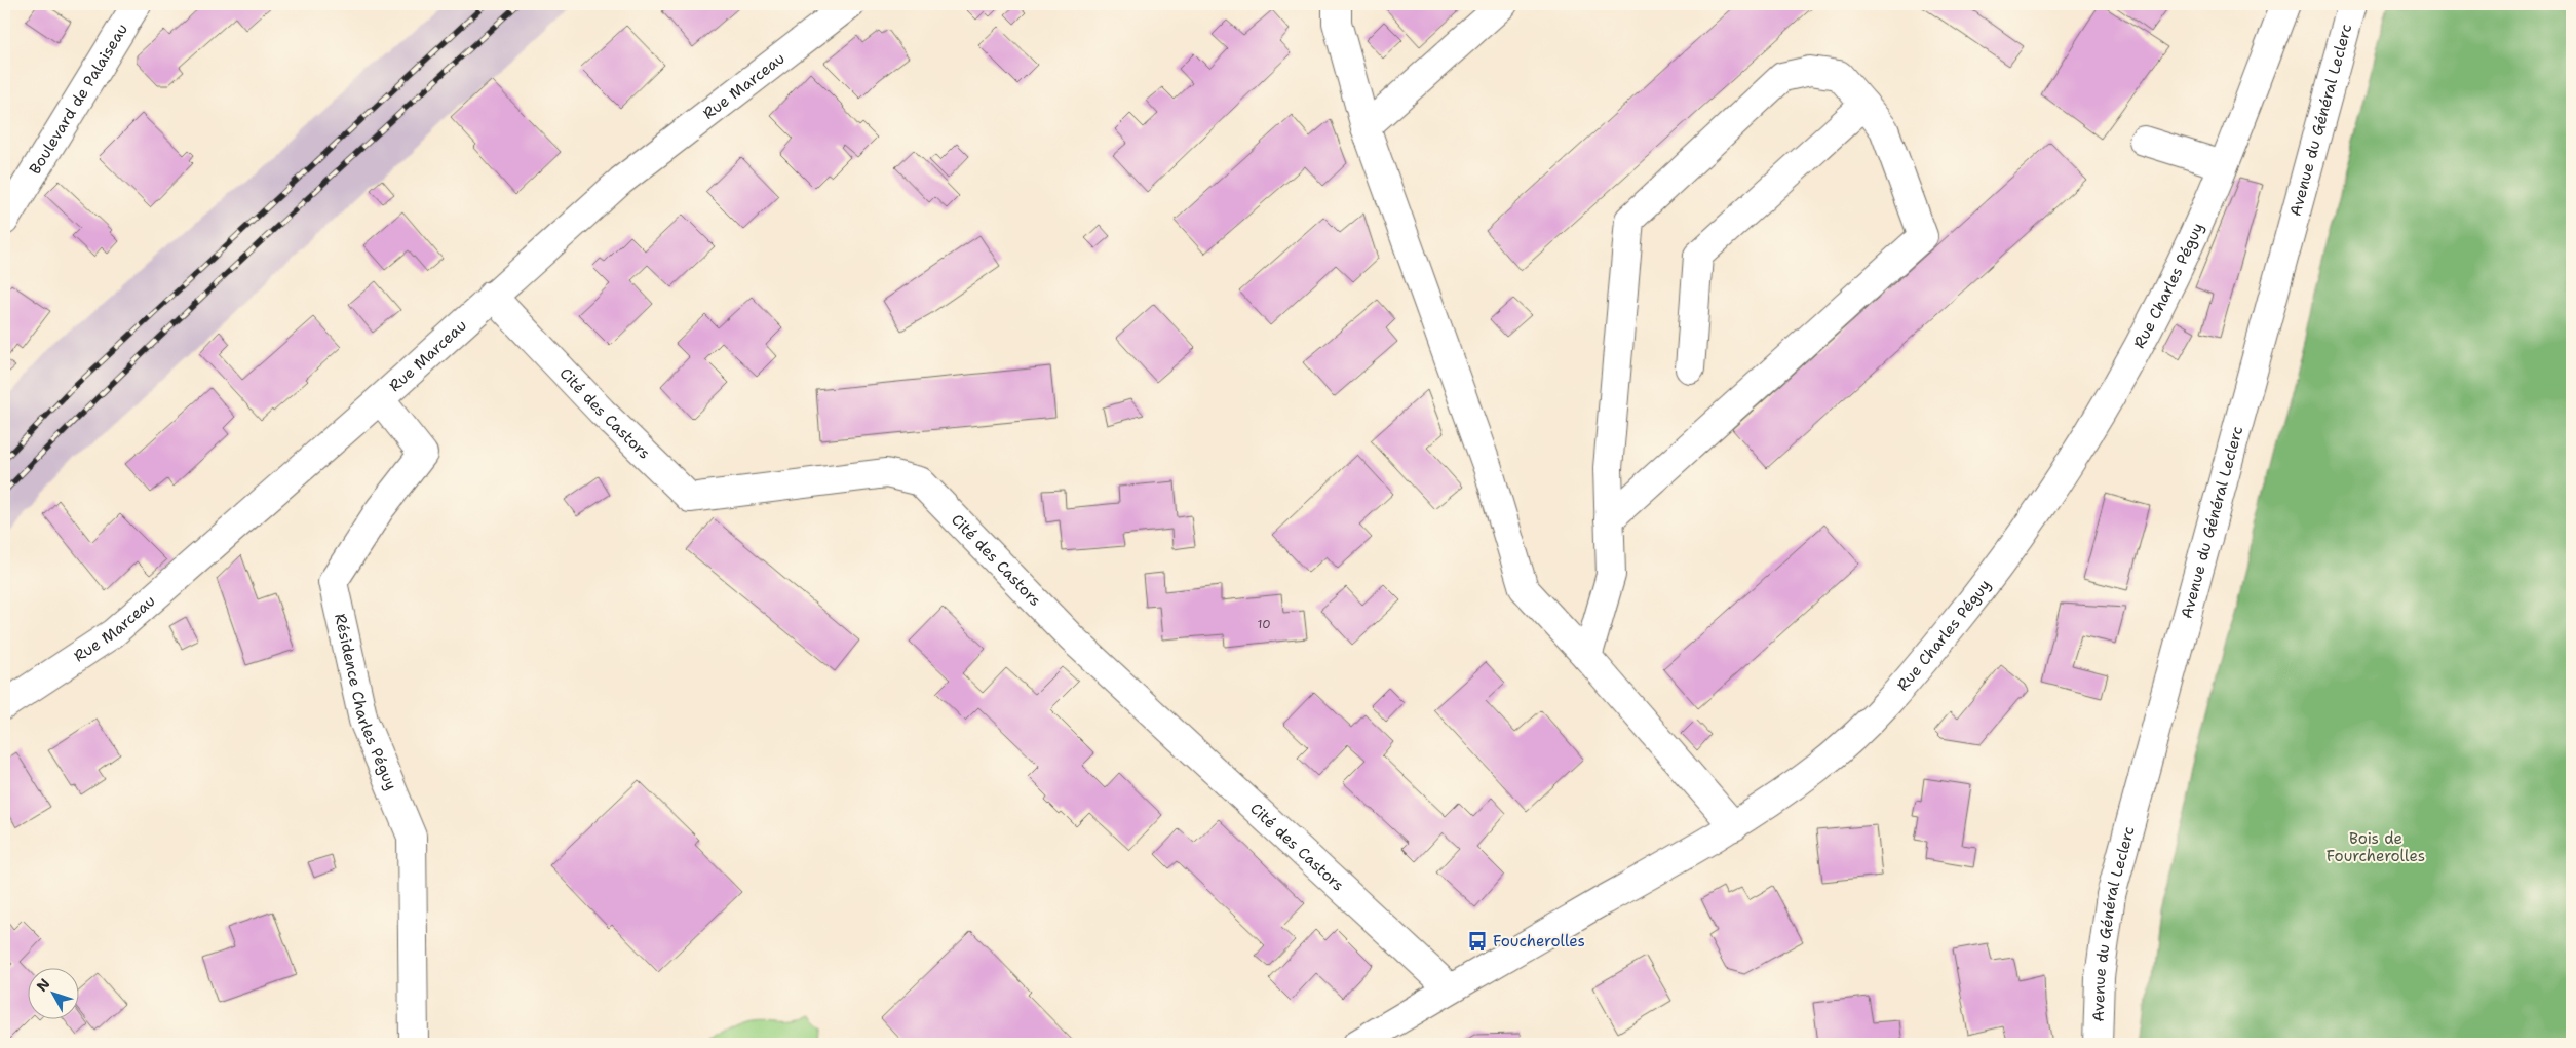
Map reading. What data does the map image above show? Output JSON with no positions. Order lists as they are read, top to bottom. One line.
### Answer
{"streets":{"street":["Rue Marceau","Boulevard de Palaiseau","Avenue du Général Leclerc","Rue Charles Péguy","Cité des Castors","Résidence Charles Péguy"]},"crossings":[["Rue Marceau","Cité des Castors"],["Rue Marceau","Résidence Charles Péguy"],["Rue Charles Péguy","Cité des Castors"]],"parks":["Bois de Fourcherolles"],"places":{"bus stop":["Foucherolles"]},"house_numbers":["10"],"north":"top left"}
